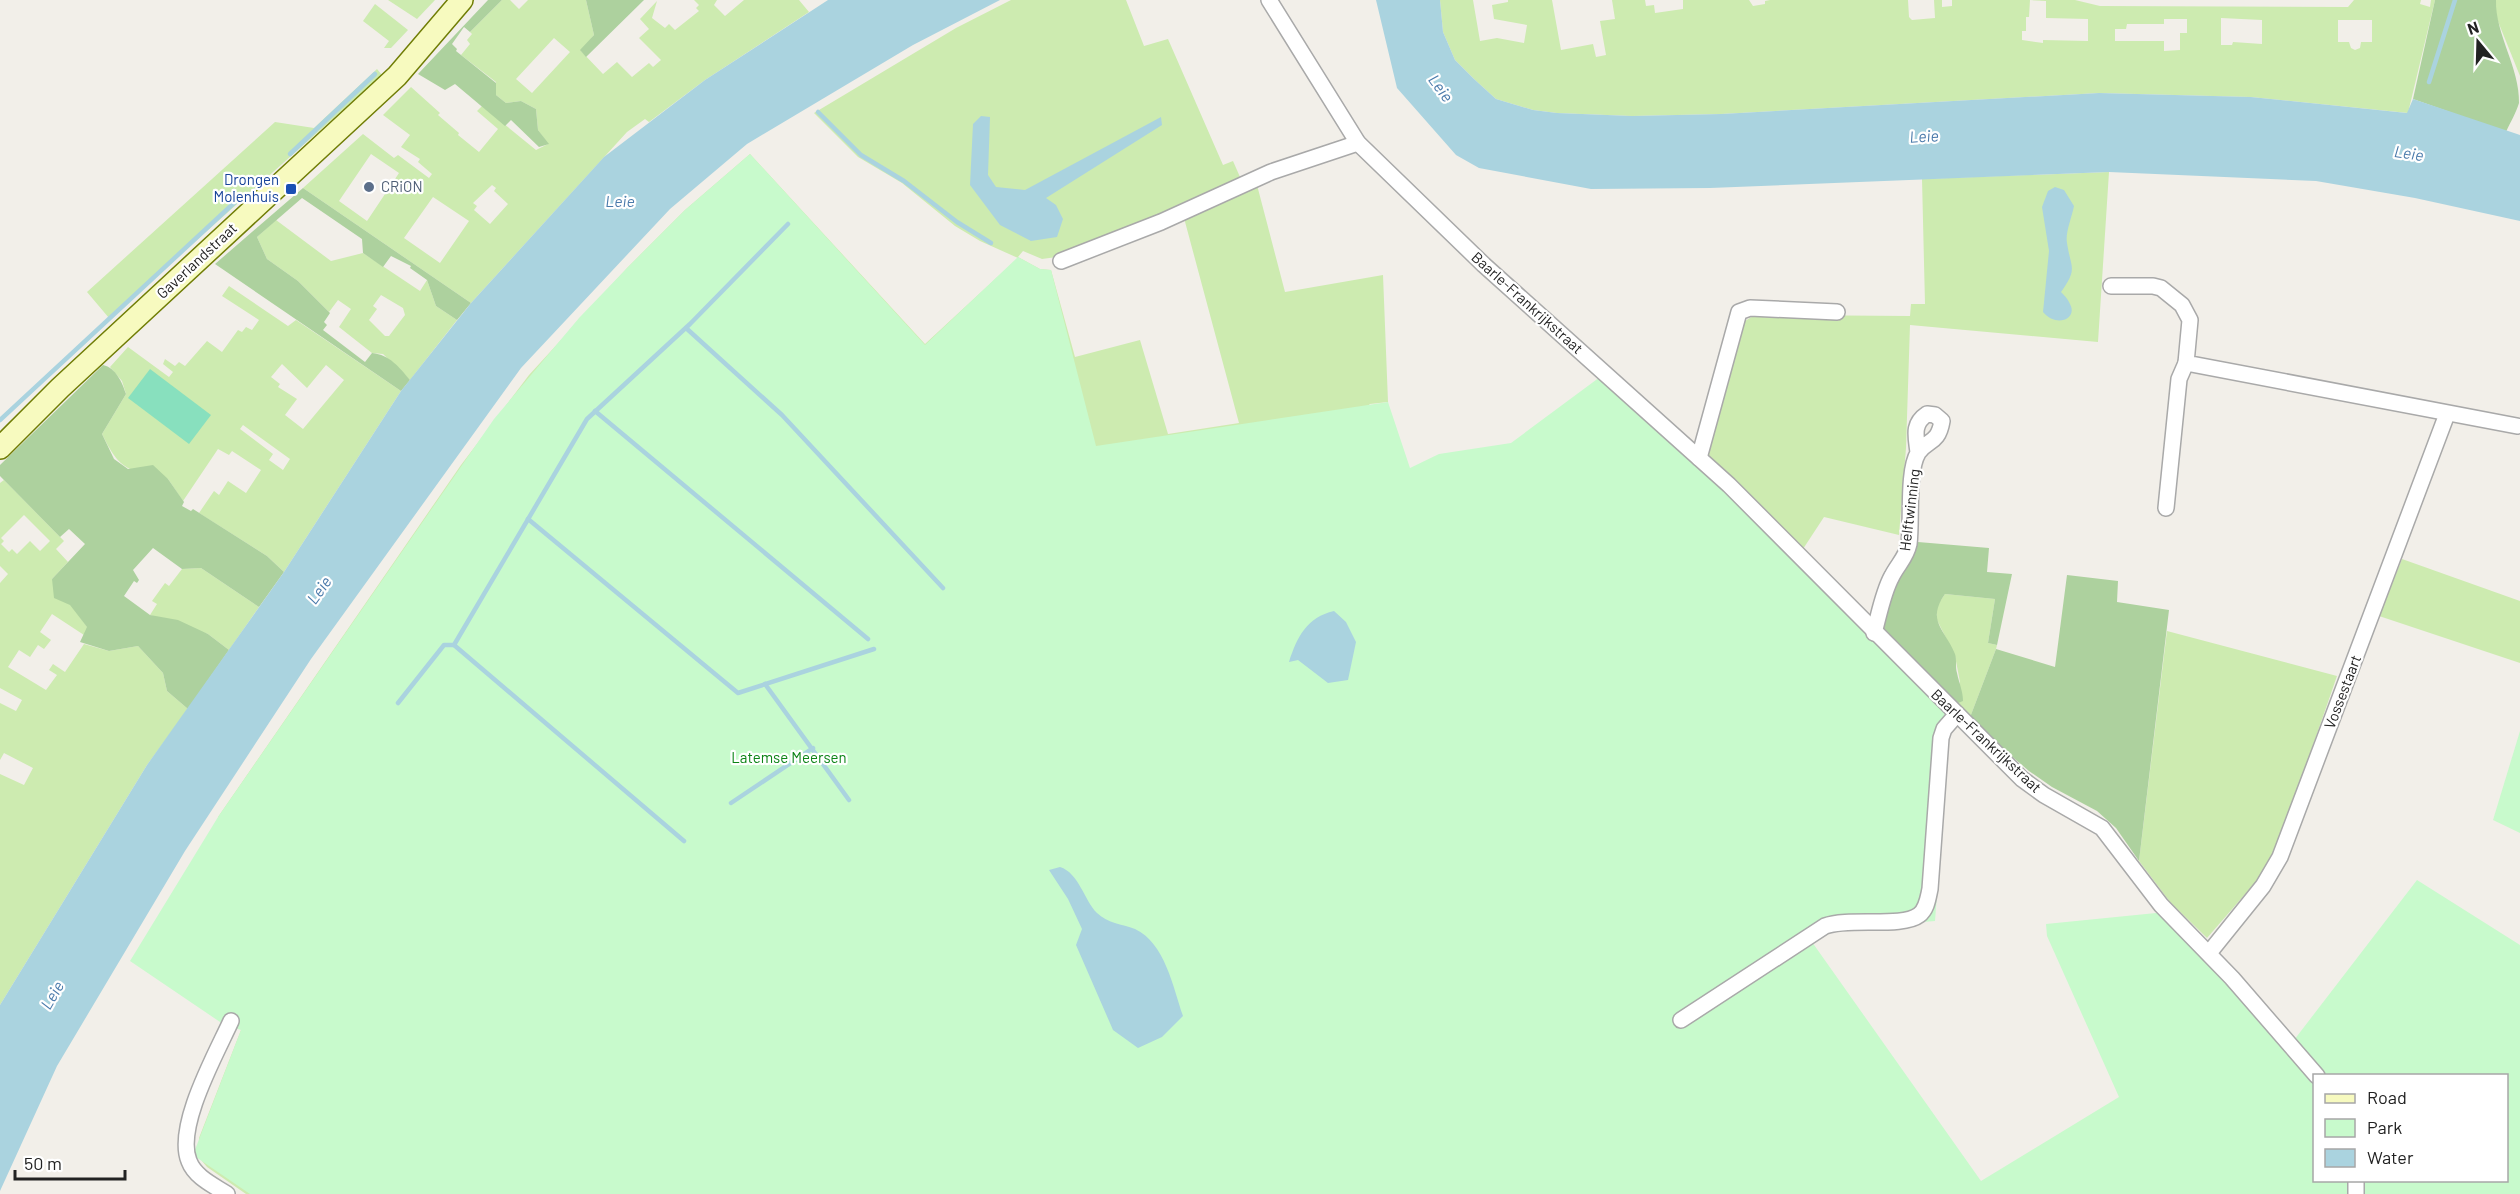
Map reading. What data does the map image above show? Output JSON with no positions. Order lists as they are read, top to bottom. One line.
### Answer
{"streets":{"main road":["Gaverlandstraat"],"street":["Baarle-Frankrijkstraat","Helftwinning","Vossestaart"]},"crossings":[["Baarle-Frankrijkstraat","Helftwinning"],["Baarle-Frankrijkstraat","Vossestaart"]],"water":["Leie"],"parks":["Latemse Meersen"],"places":{"other":["CRiON"],"transit":["Drongen Molenhuis"]},"legend":["Road","Park","Water"],"scale_bar":"50 m","north":"top"}
